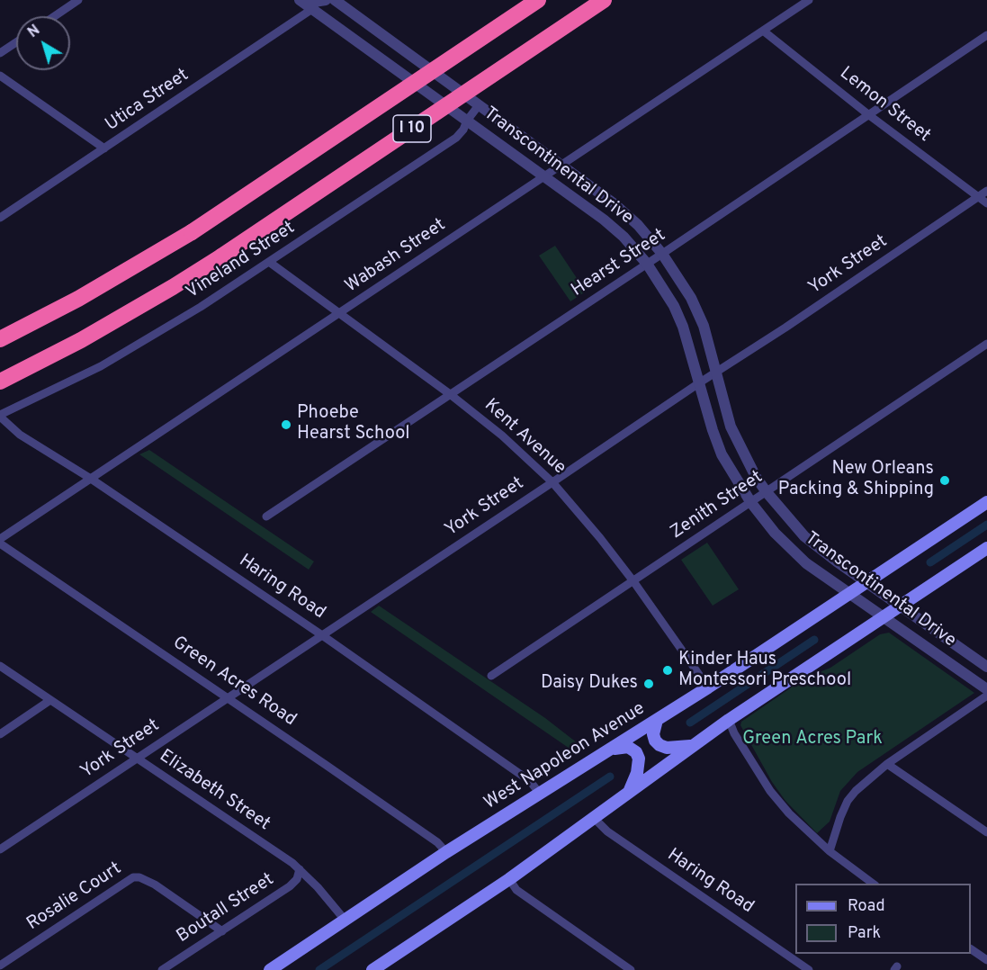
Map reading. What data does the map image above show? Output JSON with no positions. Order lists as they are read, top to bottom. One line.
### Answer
{"streets":{"highway":["I 10"],"main road":["West Napoleon Avenue"],"street":["Utica Street","Lemon Street","Transcontinental Drive","Wabash Street","Vineland Street","Hearst Street","York Street","Kent Avenue","Zenith Street","Haring Road","Green Acres Road","Elizabeth Street","Rosalie Court","Boutall Street"]},"crossings":[["Utica Street","Transcontinental Drive"],["Lemon Street","Wabash Street"],["Lemon Street","Hearst Street"],["Lemon Street","York Street"],["Transcontinental Drive","Wabash Street"],["Transcontinental Drive","Vineland Street"],["Transcontinental Drive","Hearst Street"],["Transcontinental Drive","York Street"],["Transcontinental Drive","Zenith Street"],["Transcontinental Drive","West Napoleon Avenue"],["Wabash Street","Kent Avenue"],["Wabash Street","Haring Road"],["Vineland Street","Kent Avenue"],["Vineland Street","Haring Road"],["Hearst Street","Kent Avenue"],["York Street","Kent Avenue"],["York Street","Haring Road"],["York Street","Green Acres Road"],["York Street","Elizabeth Street"],["Kent Avenue","Zenith Street"],["Kent Avenue","West Napoleon Avenue"],["Haring Road","West Napoleon Avenue"],["Green Acres Road","West Napoleon Avenue"],["West Napoleon Avenue","Elizabeth Street"],["Elizabeth Street","Boutall Street"],["Rosalie Court","Boutall Street"]],"parks":["Green Acres Park"],"places":["Phoebe Hearst School","New Orleans Packing & Shipping","Kinder Haus Montessori Preschool","Daisy Dukes"],"legend":["Road","Park"],"north":"top left"}
